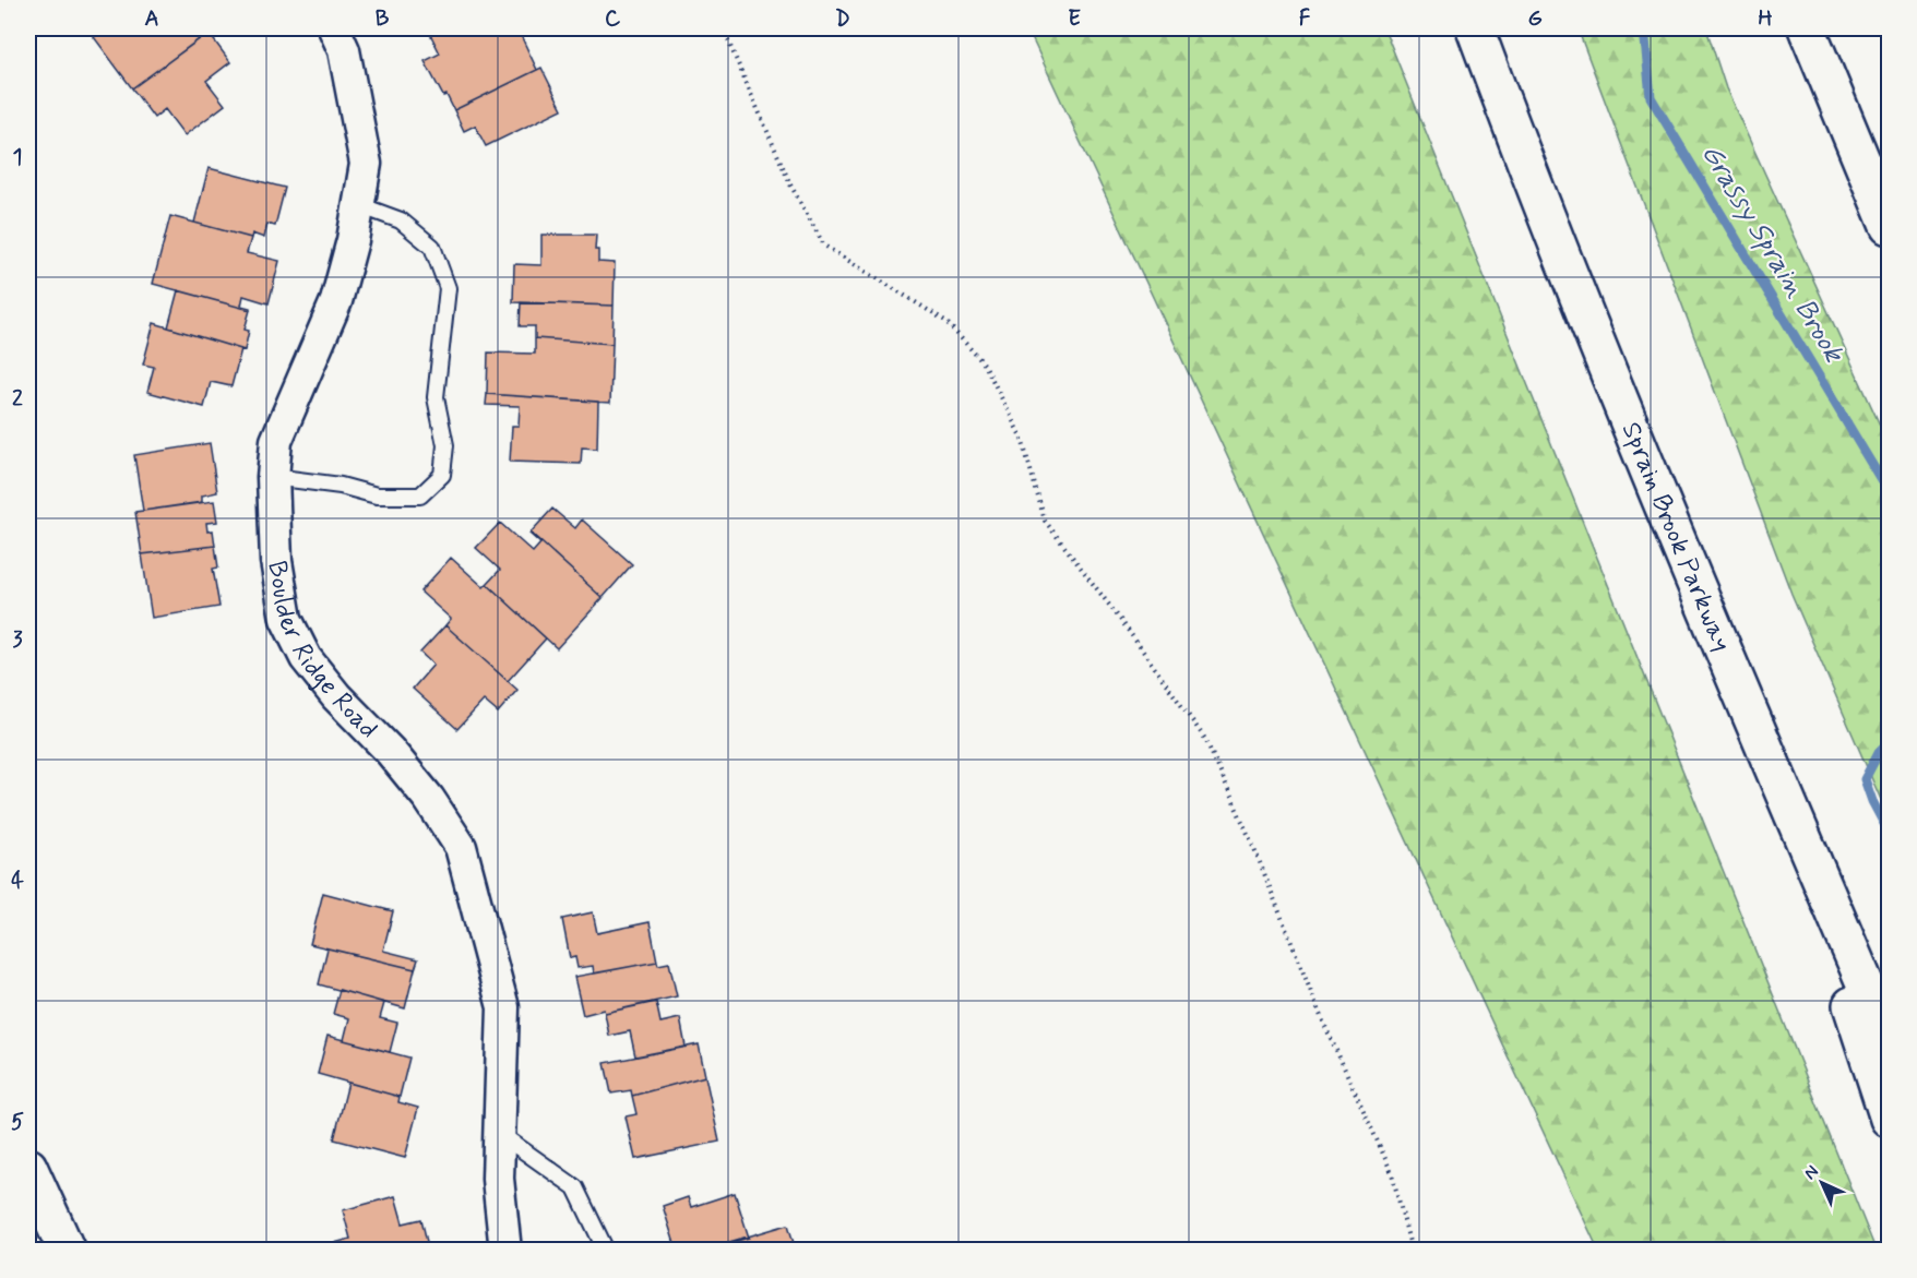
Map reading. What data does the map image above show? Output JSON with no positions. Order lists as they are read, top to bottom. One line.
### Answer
{"streets":{"main road":["Sprain Brook Parkway"],"street":["Boulder Ridge Road"]},"water":["Grassy Sprain Brook"],"north":"top left","grid":{"columns":["A","B","C","D","E","F","G","H"],"rows":["1","2","3","4","5"]}}
